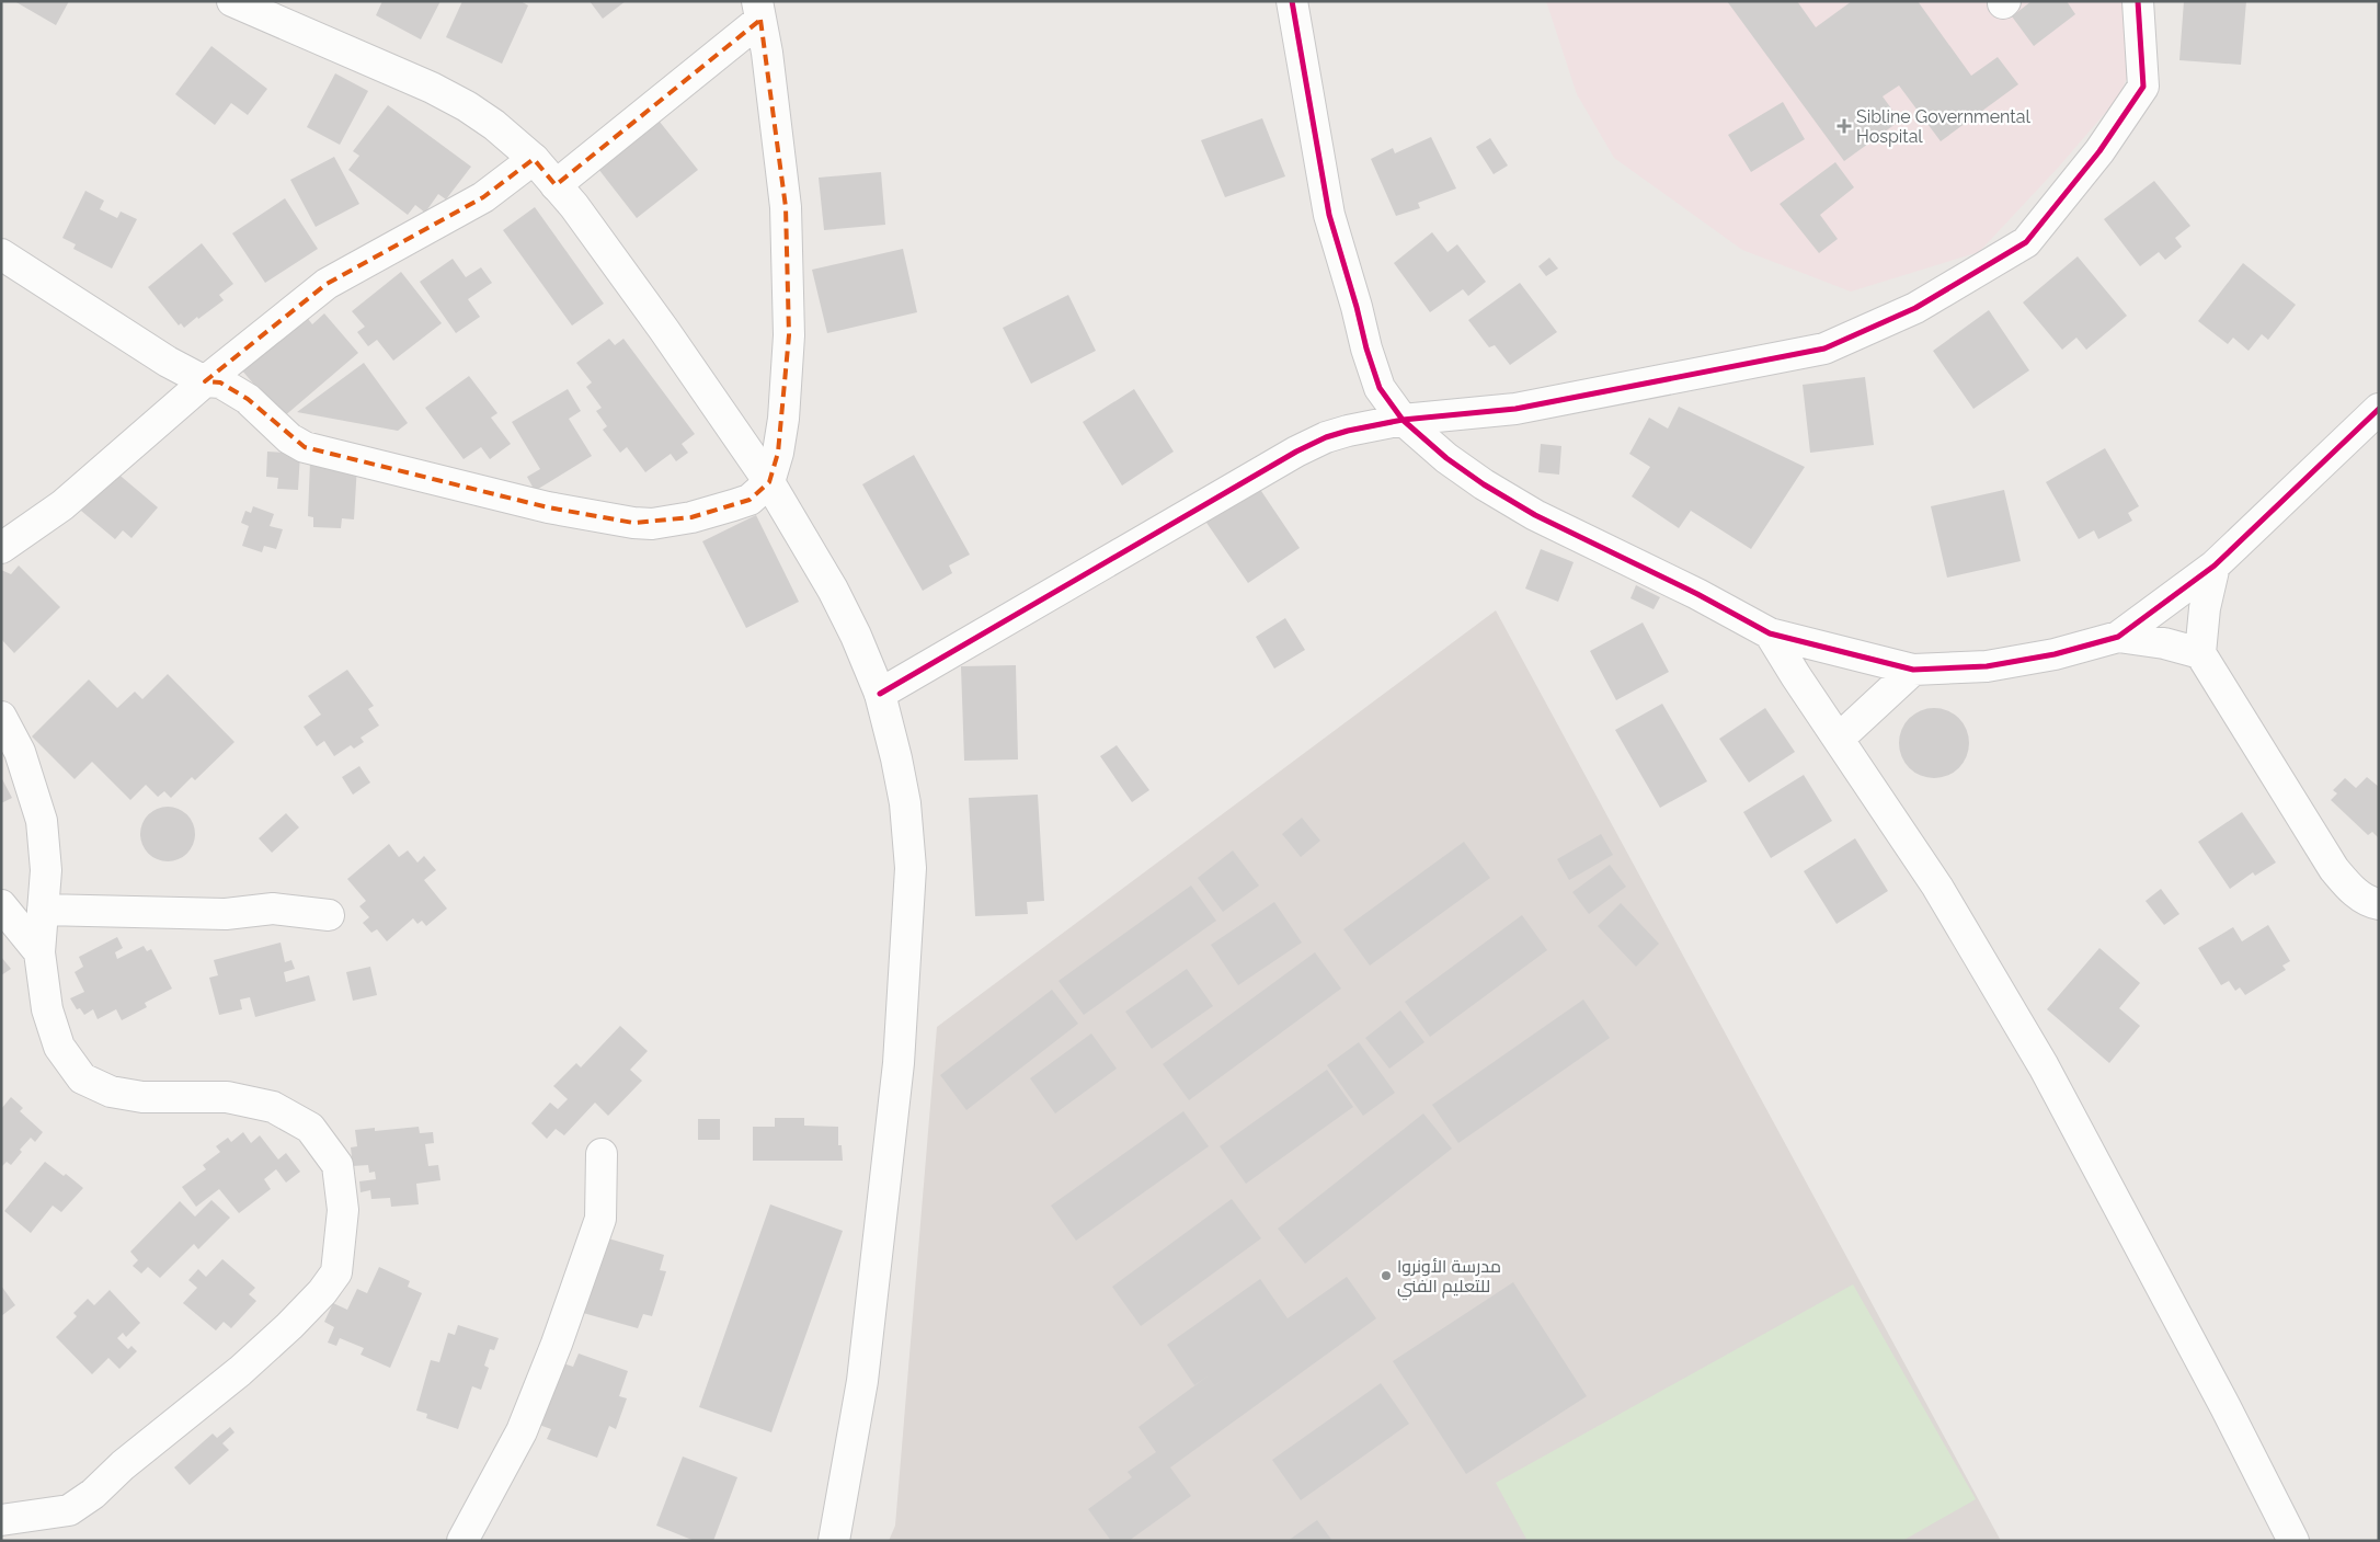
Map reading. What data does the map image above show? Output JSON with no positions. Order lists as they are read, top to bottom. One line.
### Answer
{"places":{"health":["Sibline Governmental Hospital"],"other":["مدرسة الأونروا للتعليم الفني"]}}
